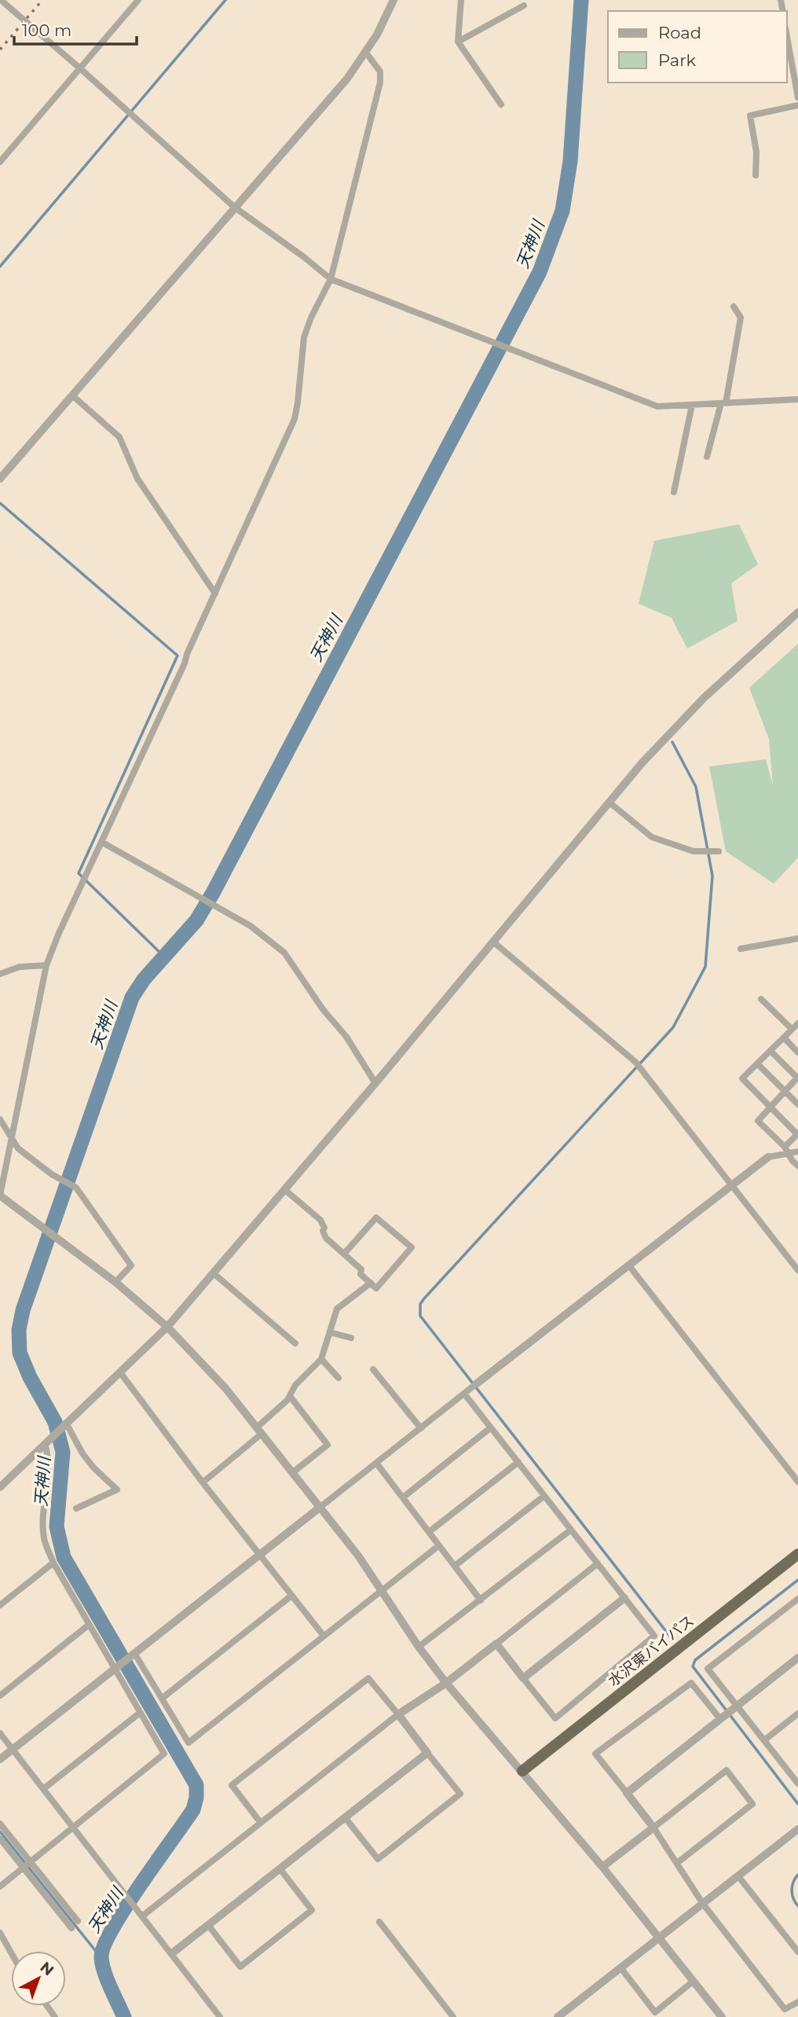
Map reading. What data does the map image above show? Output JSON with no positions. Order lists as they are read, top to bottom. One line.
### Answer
{"streets":{"highway":["水沢東バイパス"]},"water":["天神川"],"legend":["Road","Park"],"scale_bar":"100 m","north":"top right"}
